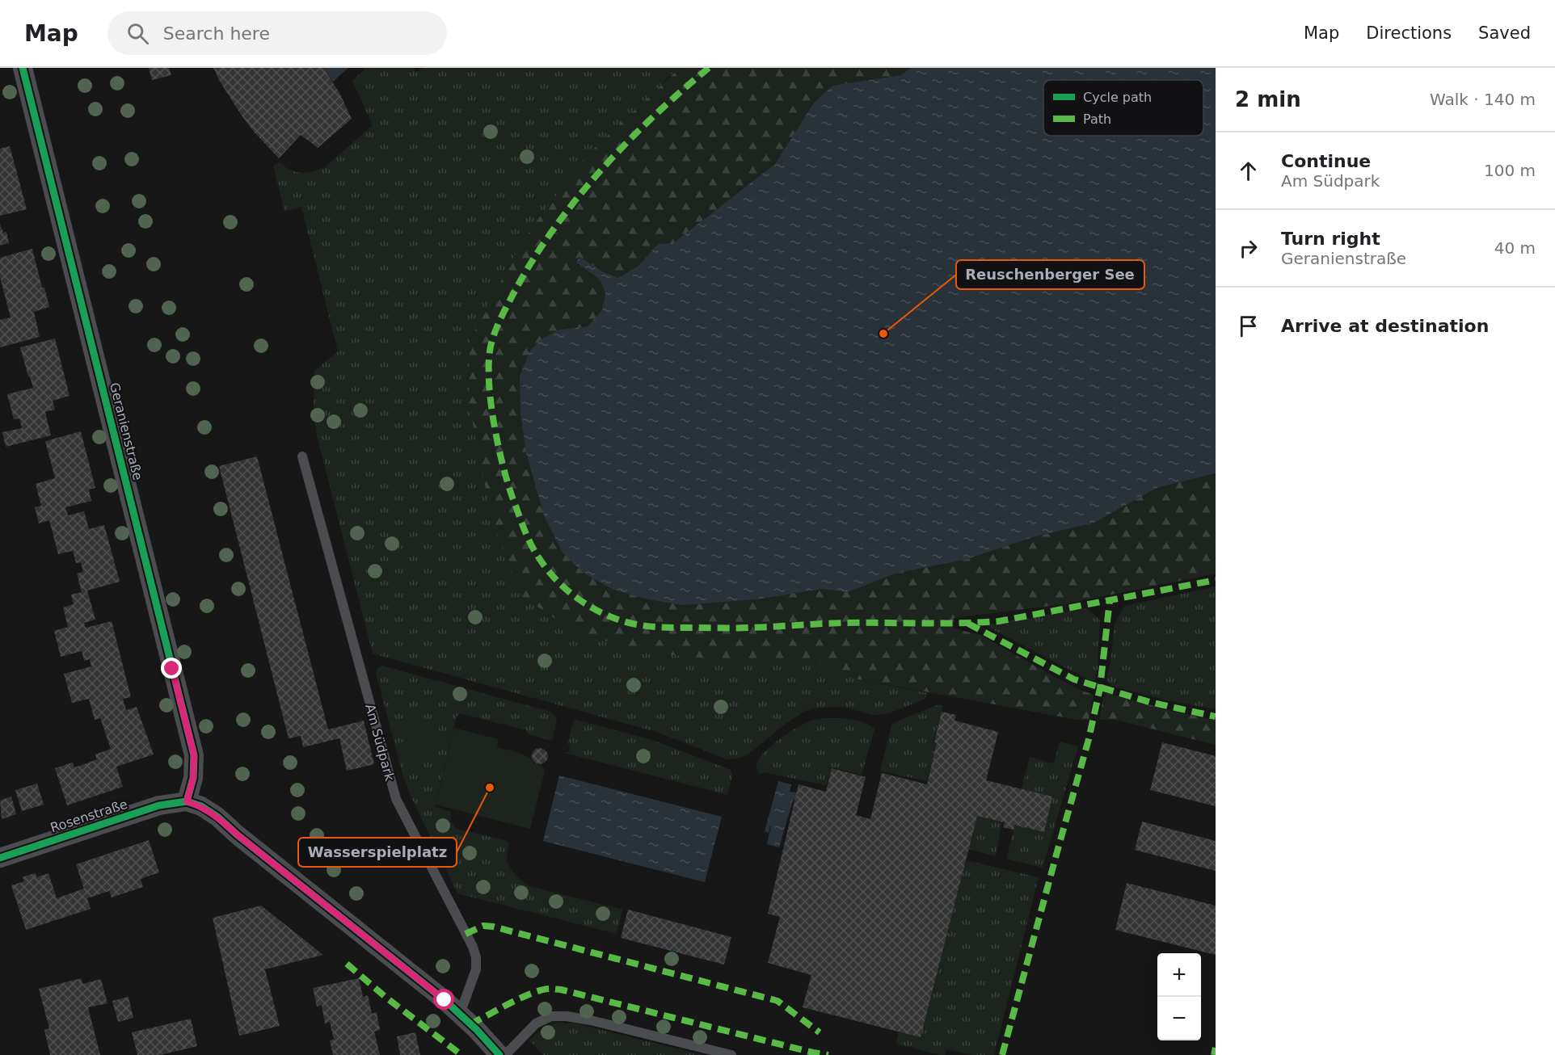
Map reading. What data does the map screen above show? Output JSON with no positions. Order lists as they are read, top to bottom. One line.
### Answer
{"streets":{"street":["Geranienstraße","Rosenstraße"],"lane":["Am Südpark"]},"crossings":[["Geranienstraße","Rosenstraße"]],"places":["Reuschenberger See","Wasserspielplatz"],"legend":["Cycle path","Path"],"page":{"header":"Map","search":"Search here","nav":["Map","Directions","Saved"],"heading":["2 min","Walk · 140 m"],"list":[["Continue","Am Südpark","100 m"],["Turn right","Geranienstraße","40 m"],"Arrive at destination"],"map_buttons":["+","−"]}}
